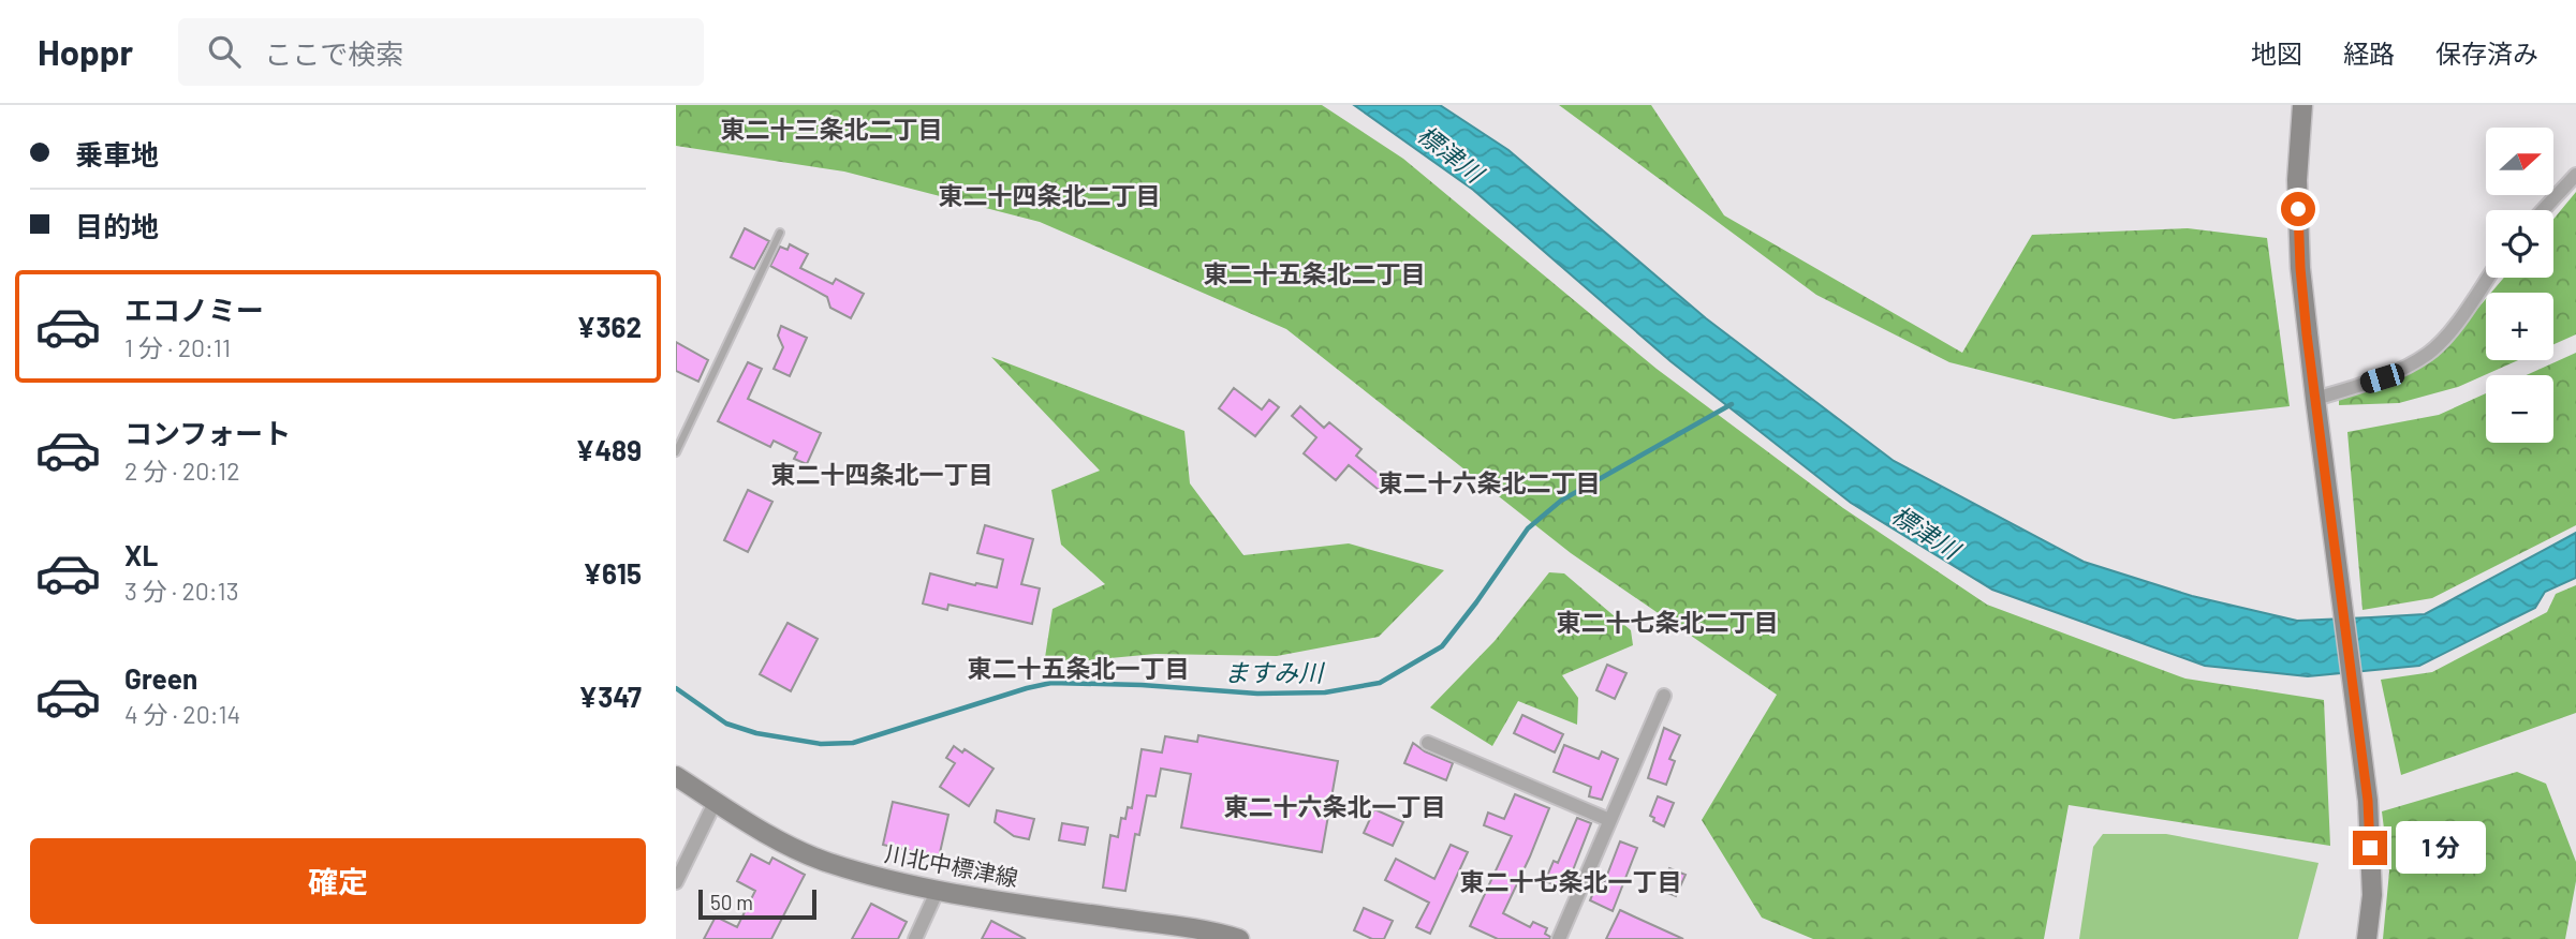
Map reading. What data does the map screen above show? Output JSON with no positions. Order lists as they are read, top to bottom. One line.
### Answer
{"streets":{"street":["川北中標津線"]},"districts":["東二十三条北二丁目","東二十四条北二丁目","東二十五条北二丁目","東二十四条北一丁目","東二十六条北二丁目","東二十七条北二丁目","東二十五条北一丁目","東二十六条北一丁目","東二十七条北一丁目"],"water":["標津川","ますみ川"],"scale_bar":"50 m","north":"right","page":{"header":"Hoppr","search":"ここで検索","nav":["地図","経路","保存済み"],"banner":["乗車地","目的地"],"map_buttons":["+","−"],"list":[{"name":"エコノミー","note":"1 分 · 20:11","value":"¥362"},{"name":"コンフォート","note":"2 分 · 20:12","value":"¥489"},{"name":"XL","note":"3 分 · 20:13","value":"¥615"},{"name":"Green","note":"4 分 · 20:14","value":"¥347"}],"bubble":"1 分","buttons":"確定","scale":"50 m"}}
